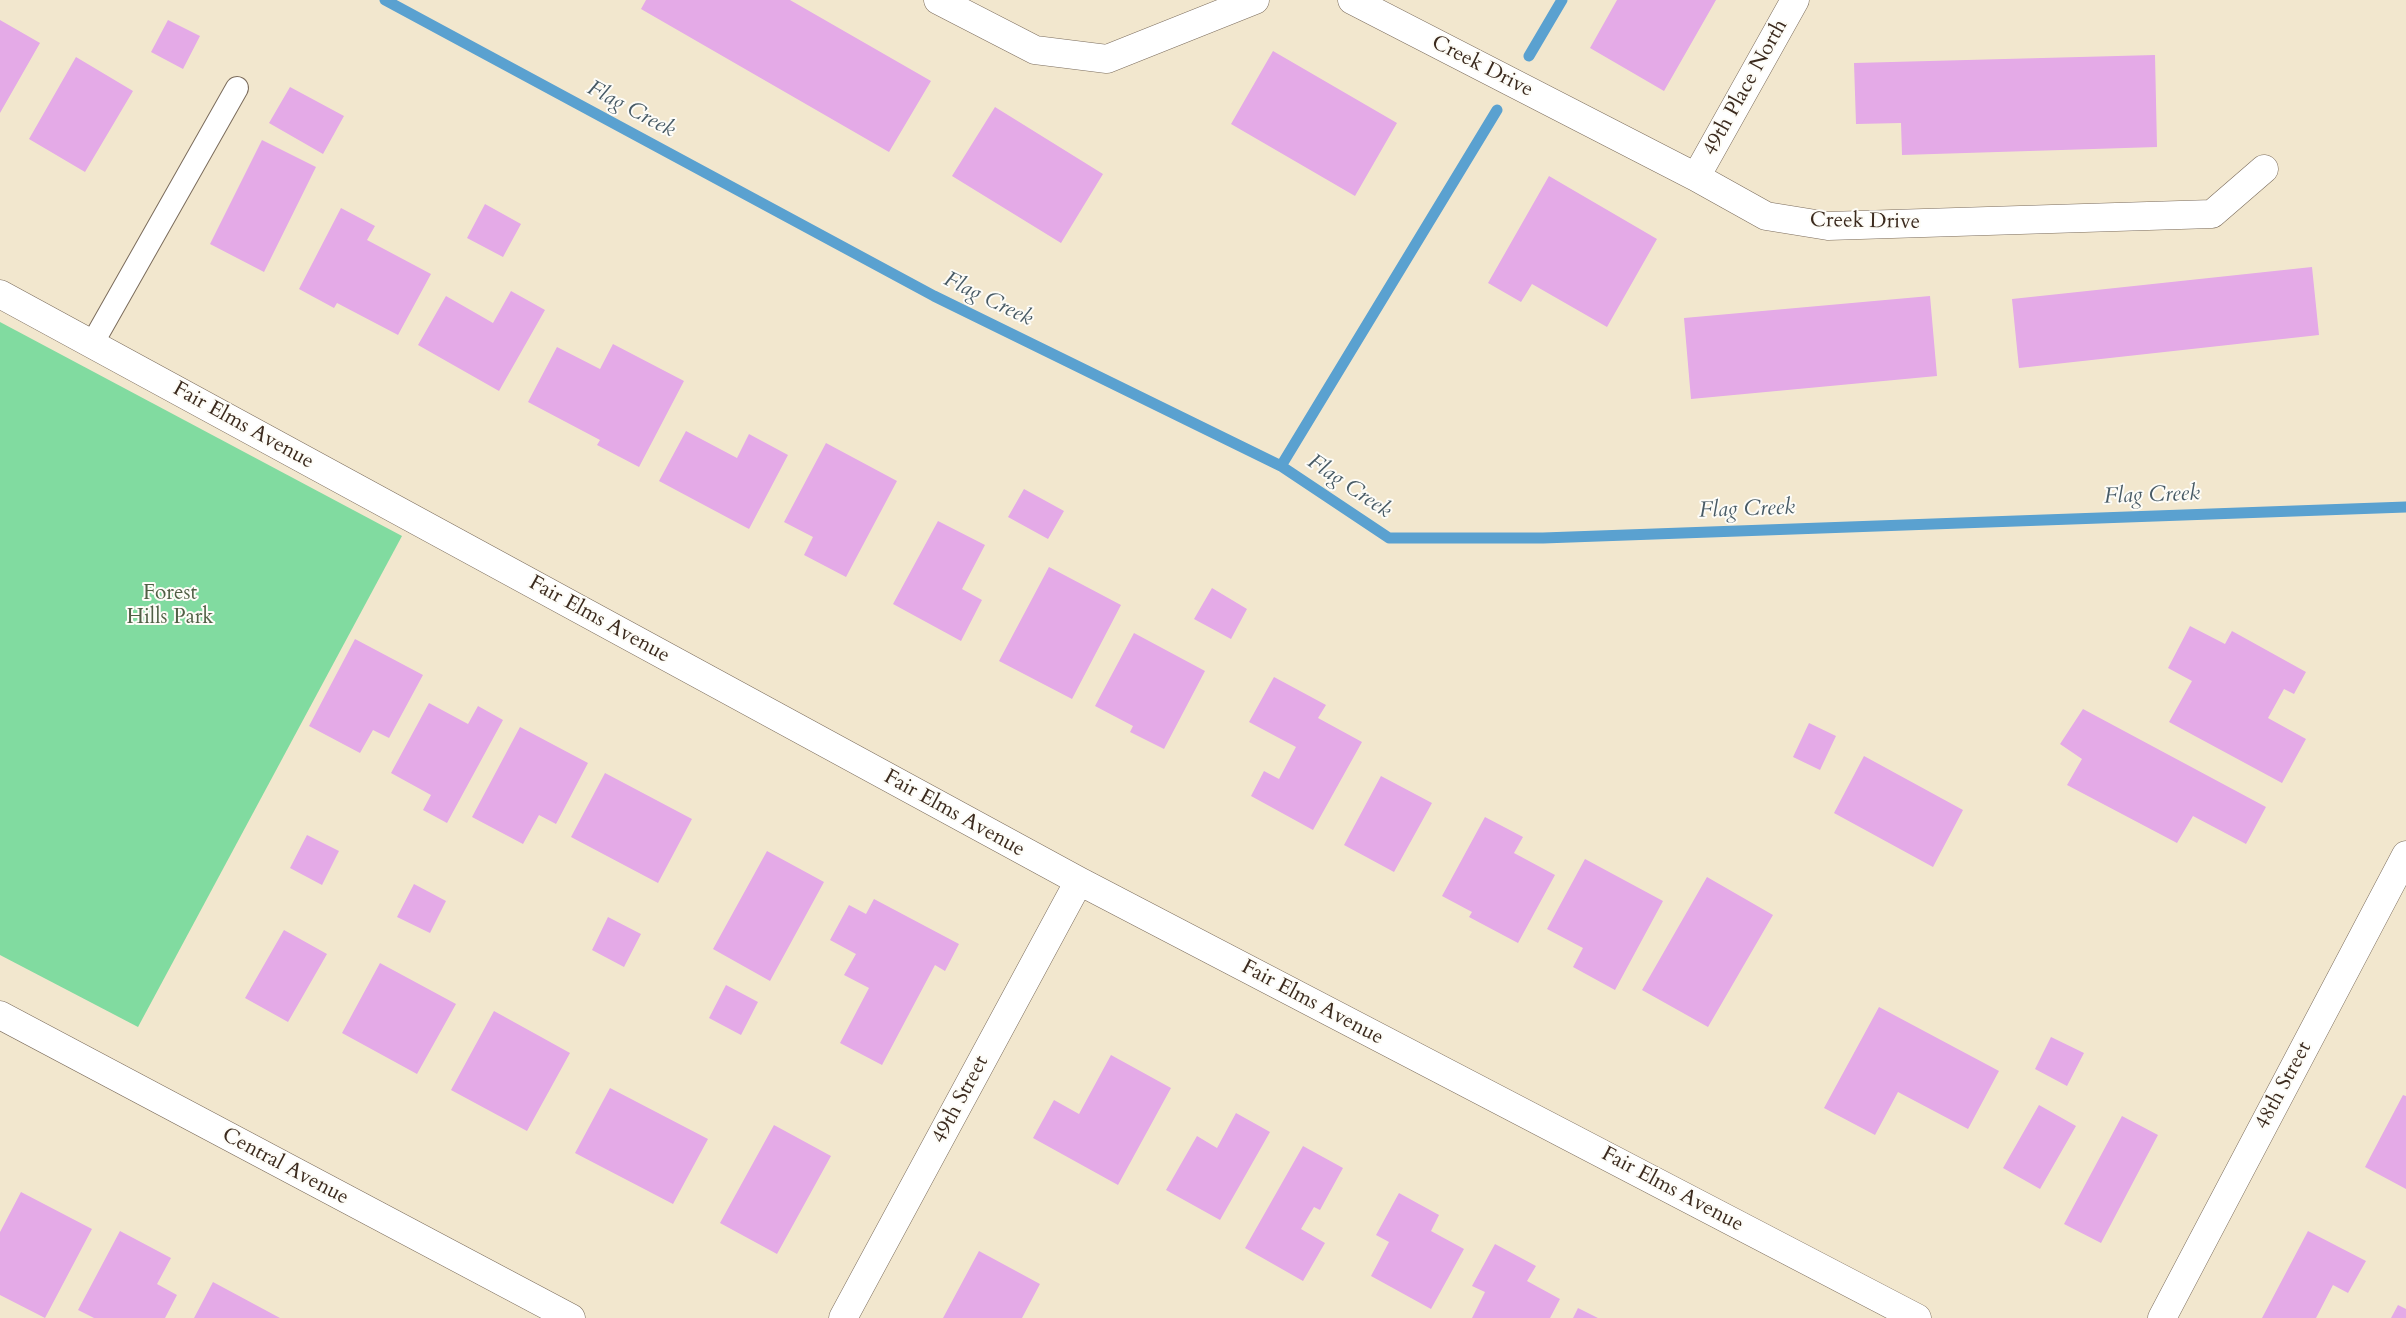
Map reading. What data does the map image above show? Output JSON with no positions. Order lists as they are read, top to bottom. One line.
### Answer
{"streets":{"street":["Creek Drive","49th Place North","Fair Elms Avenue","48th Street","49th Street","Central Avenue"]},"crossings":[["Creek Drive","49th Place North"],["Fair Elms Avenue","49th Street"]],"water":["Flag Creek"],"parks":["Forest Hills Park"]}
